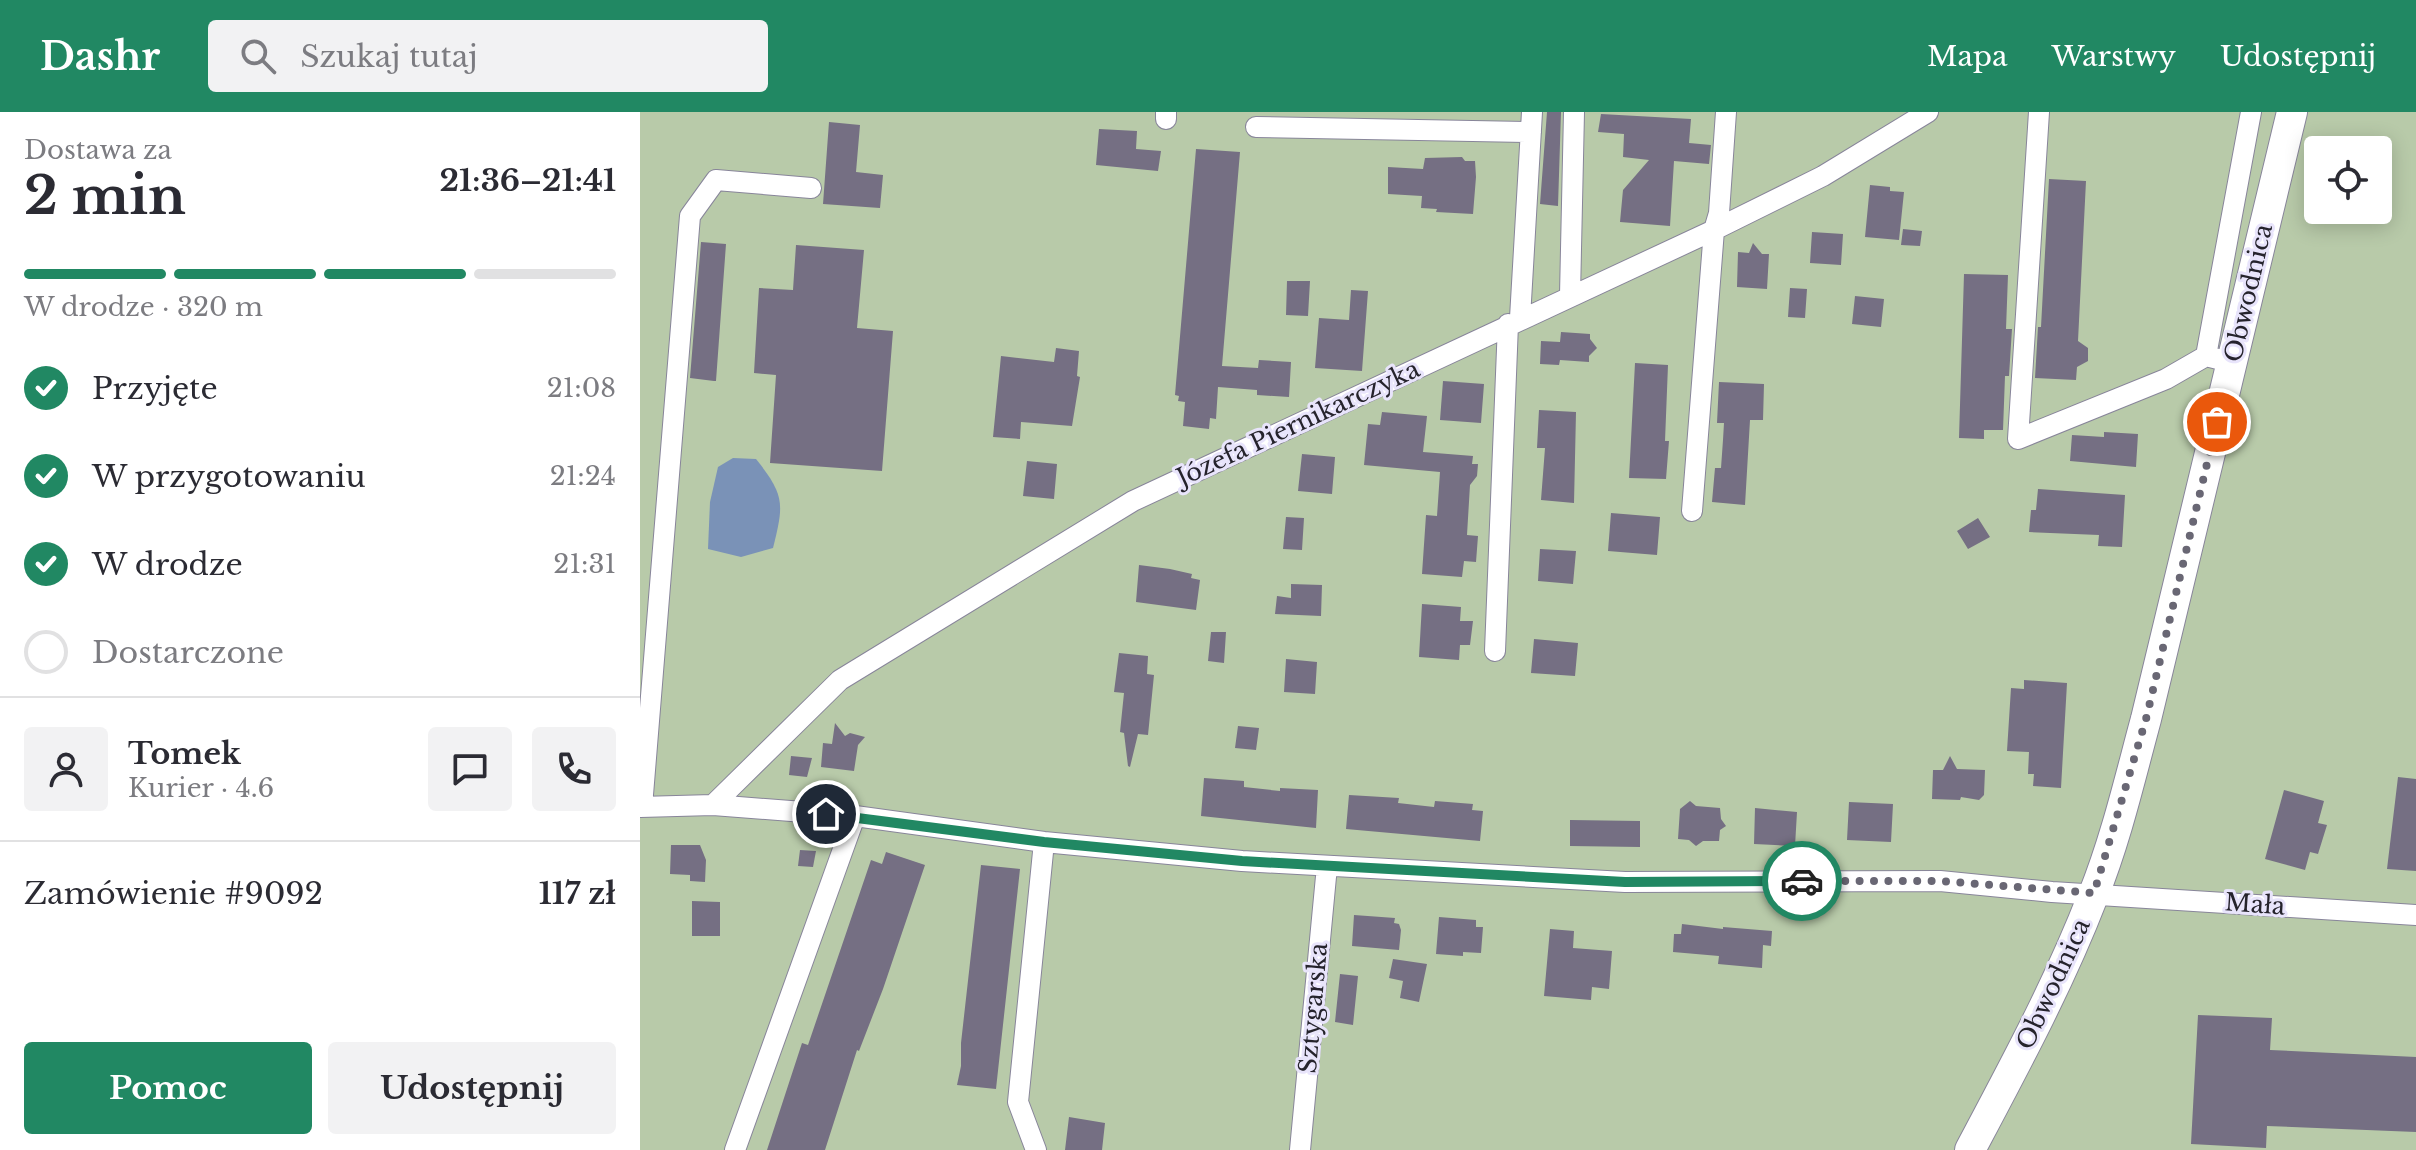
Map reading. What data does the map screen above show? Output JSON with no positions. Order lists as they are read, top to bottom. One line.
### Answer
{"streets":{"highway":["Obwodnica"],"street":["Józefa Piernikarczyka","Mała","Sztygarska"]},"crossings":[["Obwodnica","Mała"],["Józefa Piernikarczyka","Mała"],["Mała","Sztygarska"]],"page":{"header":"Dashr","search":"Szukaj tutaj","nav":["Mapa","Warstwy","Udostępnij"],"heading":["2 min","Dostawa za","21:36–21:41"],"panel":["Tomek","Kurier · 4.6","Zamówienie #9092","117 zł"],"bar":"W drodze · 320 m","list":[["Przyjęte","21:08"],["W przygotowaniu","21:24"],["W drodze","21:31"],"Dostarczone"],"buttons":["Pomoc","Udostępnij"]}}
